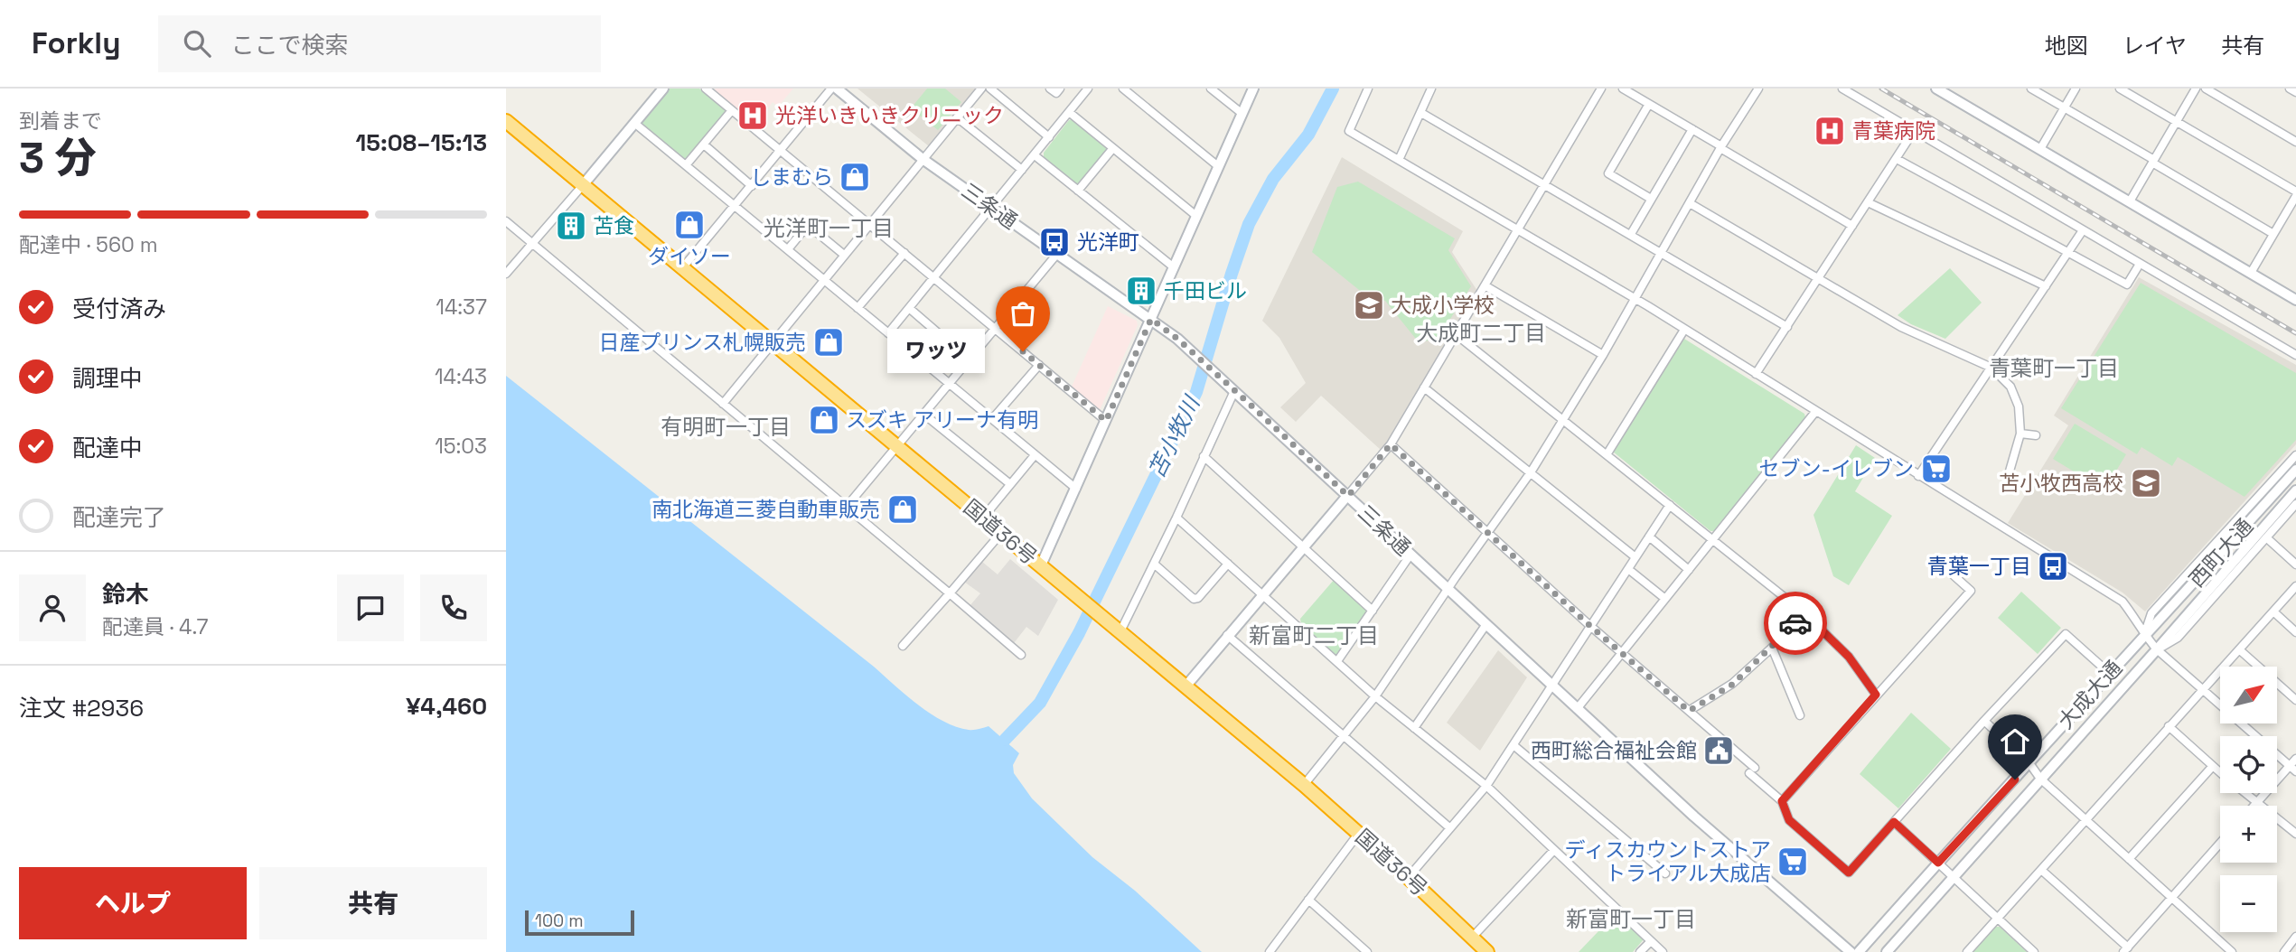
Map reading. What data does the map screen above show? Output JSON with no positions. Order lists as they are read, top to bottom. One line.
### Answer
{"streets":{"highway":["国道36号"],"street":["三条通","西町大通","大成大通"]},"crossings":[["西町大通","大成大通"]],"districts":["光洋町一丁目","大成町二丁目","青葉町一丁目","有明町一丁目","新富町二丁目","新富町一丁目"],"water":["苫小牧川"],"places":{"hospital":["光洋いきいきクリニック","青葉病院"],"shop":["しまむら","ダイソー","日産プリンス札幌販売","スズキ アリーナ有明","南北海道三菱自動車販売"],"building":["苫食","千田ビル"],"bus stop":["光洋町","青葉一丁目"],"school or university":["大成小学校","苫小牧西高校"],"other":["ワッツ"],"supermarket":["セブン-イレブン","ディスカウントストア トライアル大成店"],"public building":["西町総合福祉会館"]},"scale_bar":"100 m","north":"top right","page":{"header":"Forkly","search":"ここで検索","nav":["地図","レイヤ","共有"],"heading":["3 分","到着まで","15:08–15:13"],"panel":["鈴木","配達員 · 4.7","注文 #2936","¥4,460"],"bar":"配達中 · 560 m","list":[["受付済み","14:37"],["調理中","14:43"],["配達中","15:03"],"配達完了"],"bubble":"ワッツ","map_buttons":["+","−"],"buttons":["ヘルプ","共有"],"scale":"100 m"}}
